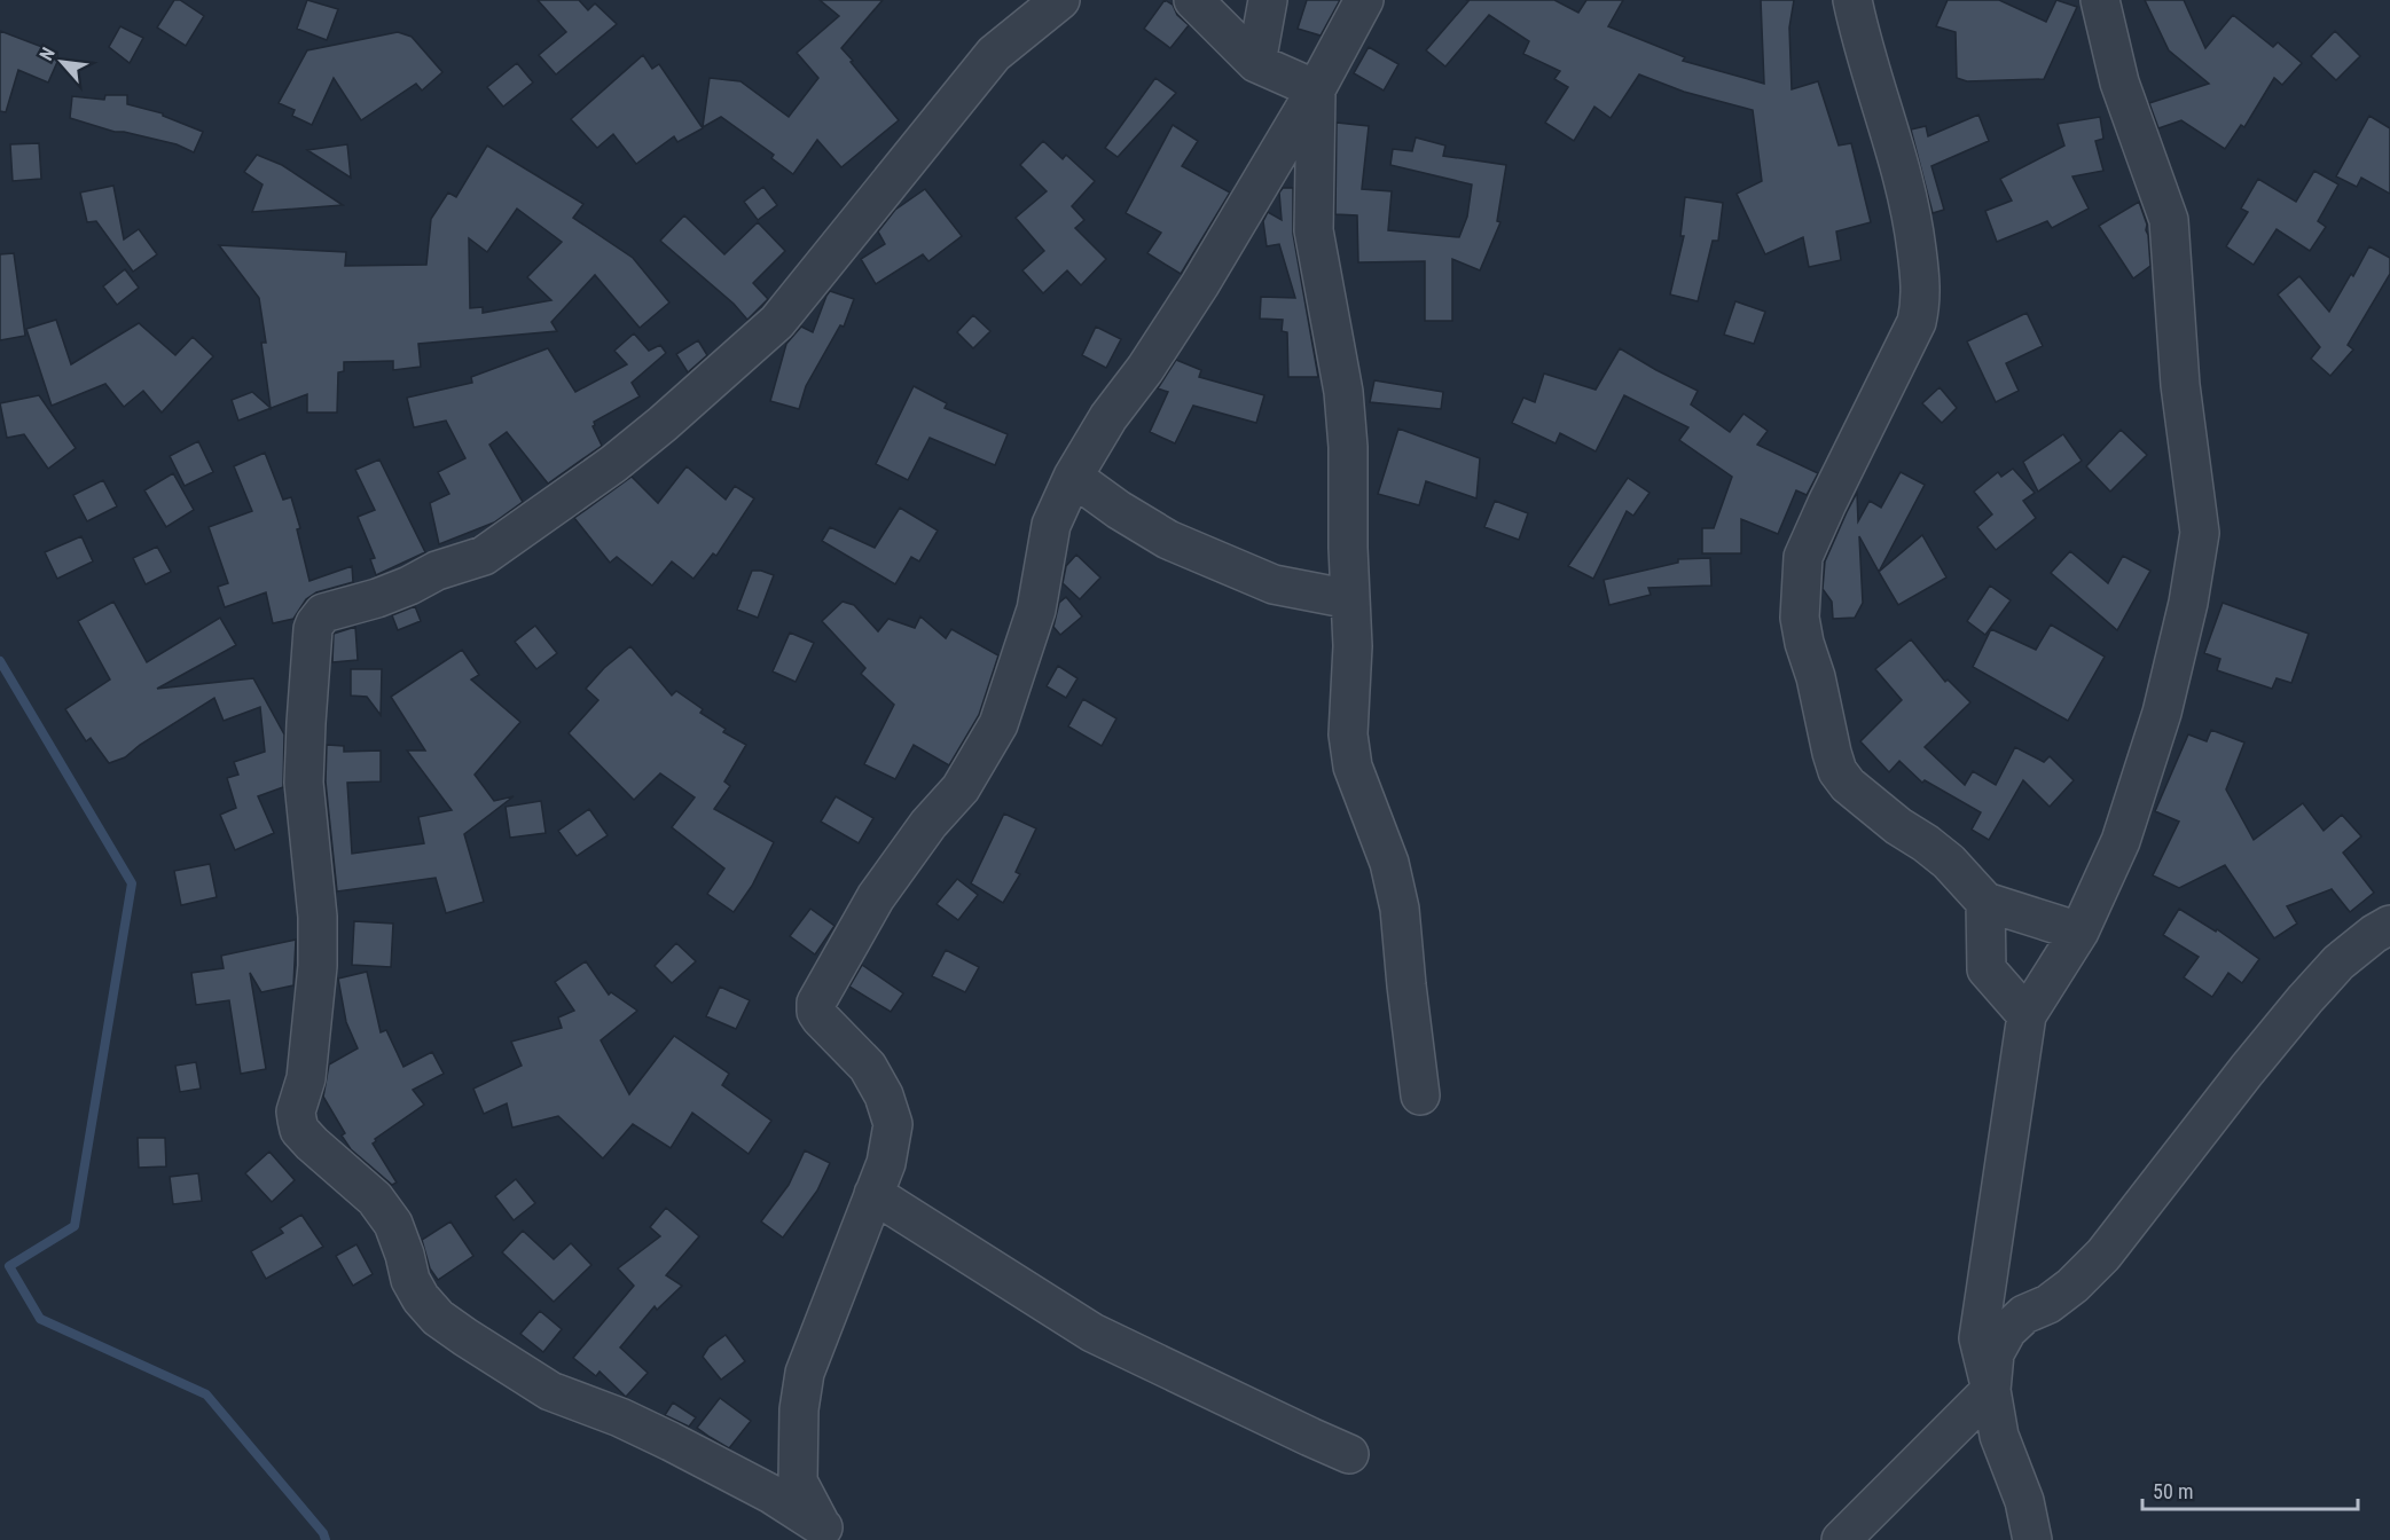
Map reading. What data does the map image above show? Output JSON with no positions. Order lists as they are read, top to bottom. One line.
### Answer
{"scale_bar":"50 m","north":"top left"}
